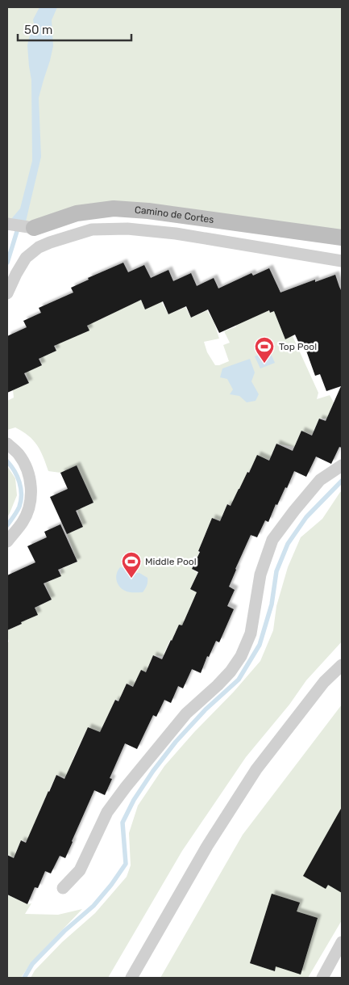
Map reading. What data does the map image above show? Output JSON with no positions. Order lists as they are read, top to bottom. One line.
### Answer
{"streets":{"street":["Camino de Cortes"]},"places":{"sports":["Top Pool","Middle Pool"]},"scale_bar":"50 m"}
